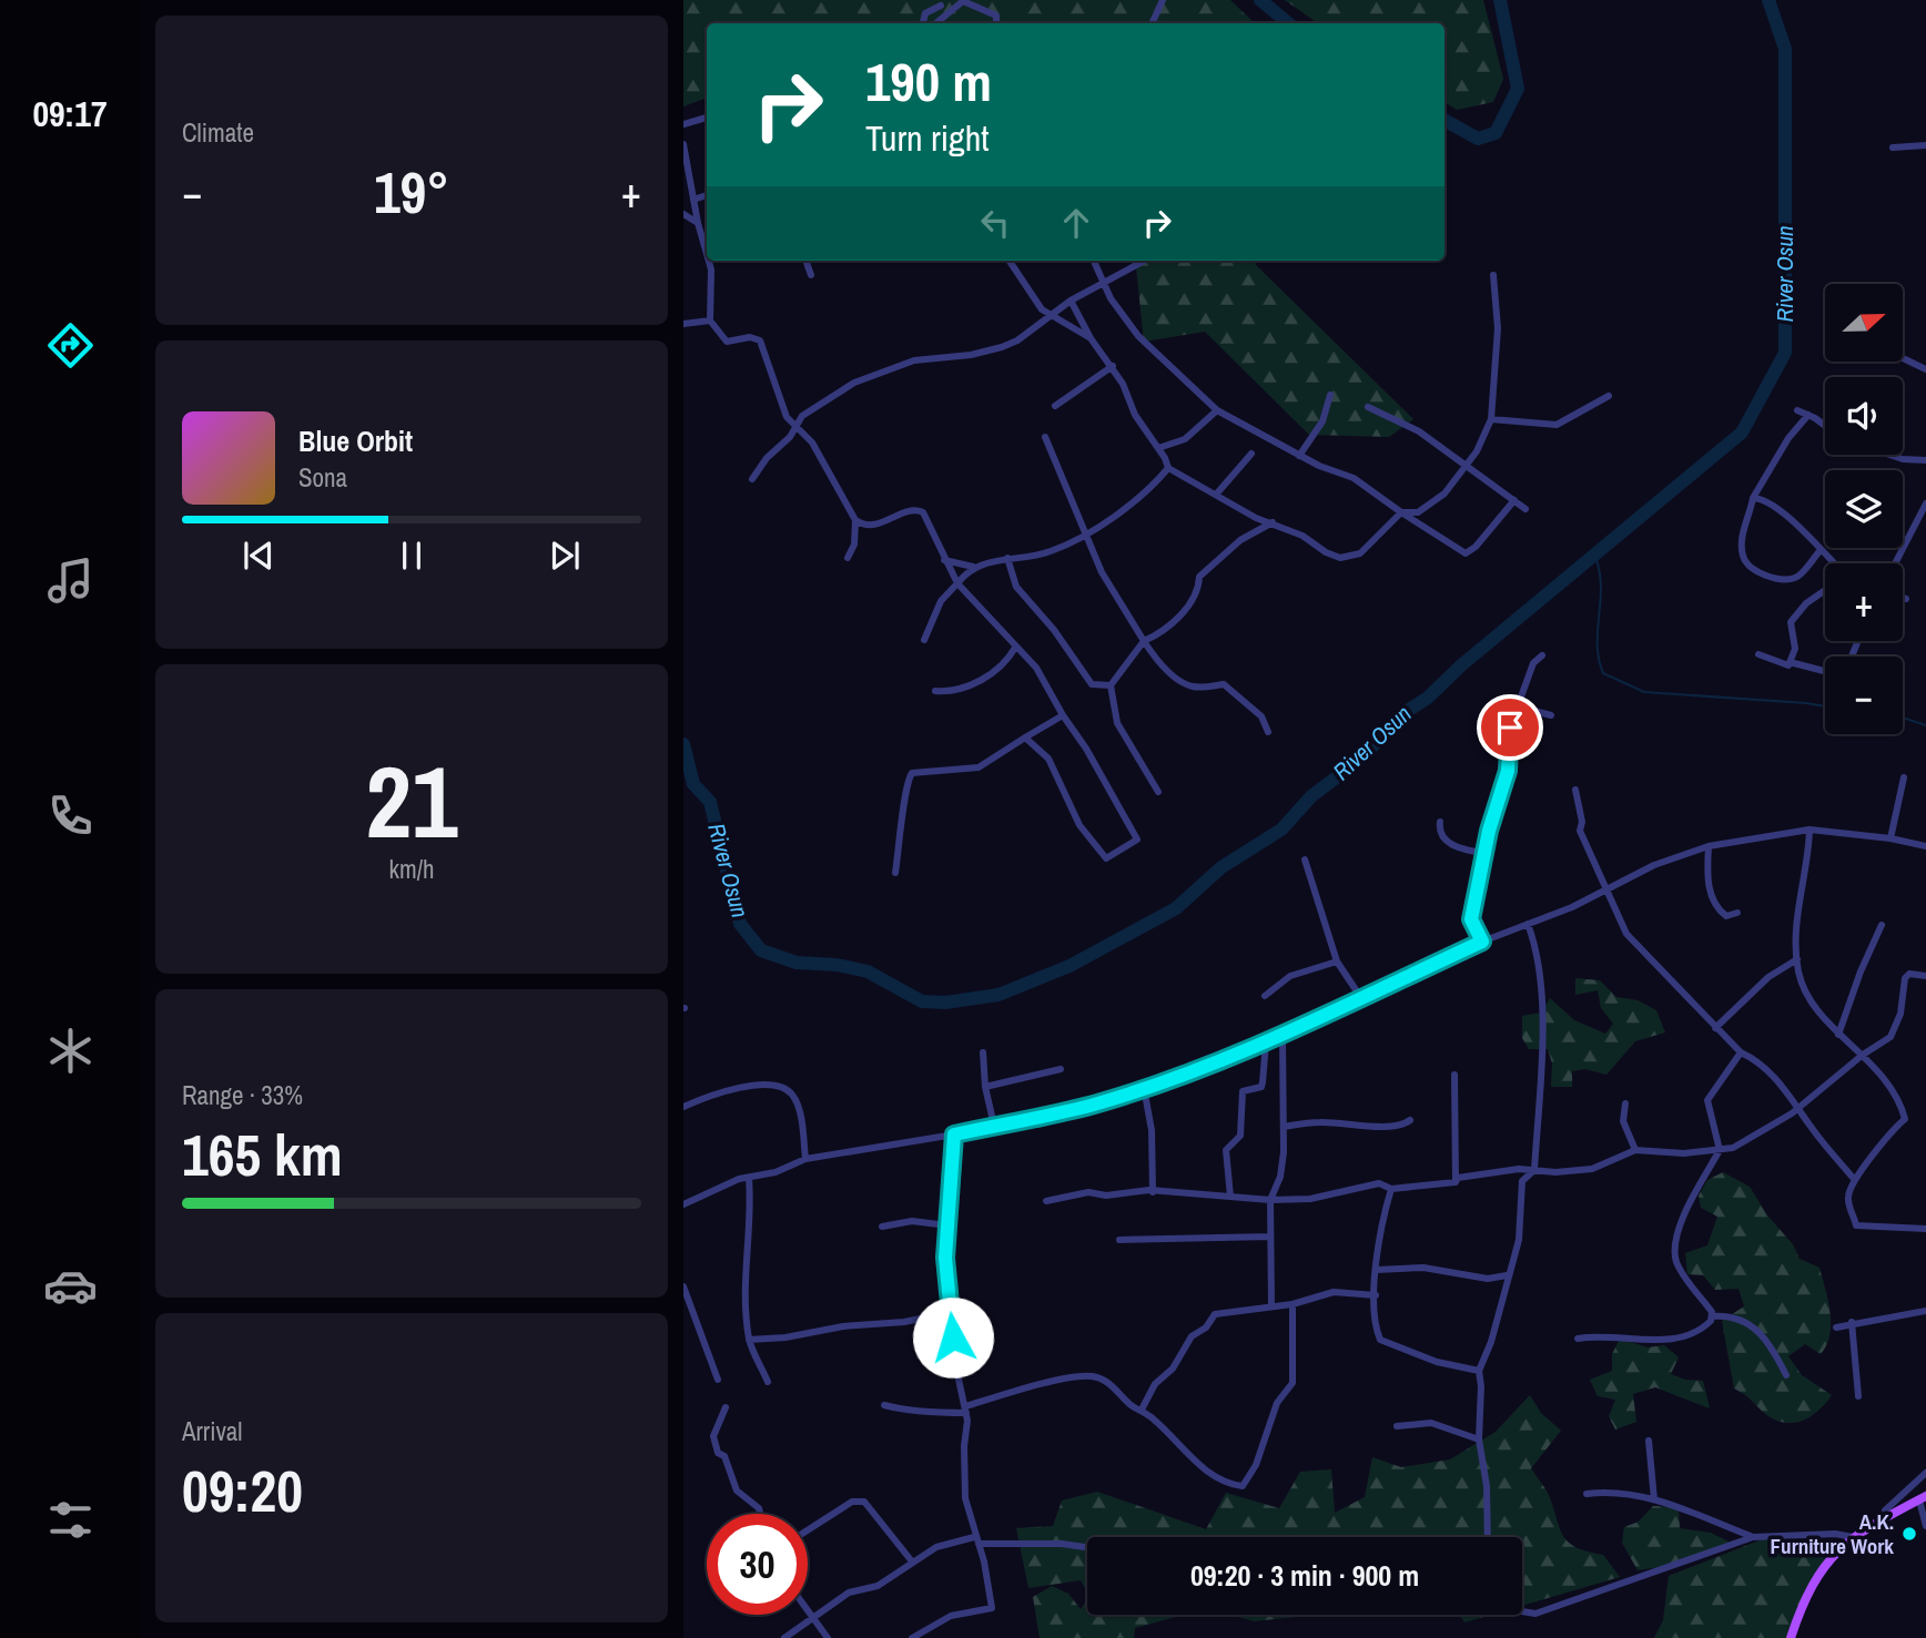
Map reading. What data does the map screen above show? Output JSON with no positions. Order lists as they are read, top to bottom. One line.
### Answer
{"water":["River Osun"],"places":["A.K. Furniture Work"],"north":"right","page":{"tabs":"09:17","tile":["Climate",["21","km/h"],["Range · 33%","165 km"],["Arrival","09:20"]],"turn":["190 m","Turn right"],"heat":["−","19°","+"],"map_buttons":["+","−"],"song":["Blue Orbit","Sona"],"limit":"30","trip":"09:20 · 3 min · 900 m"}}
